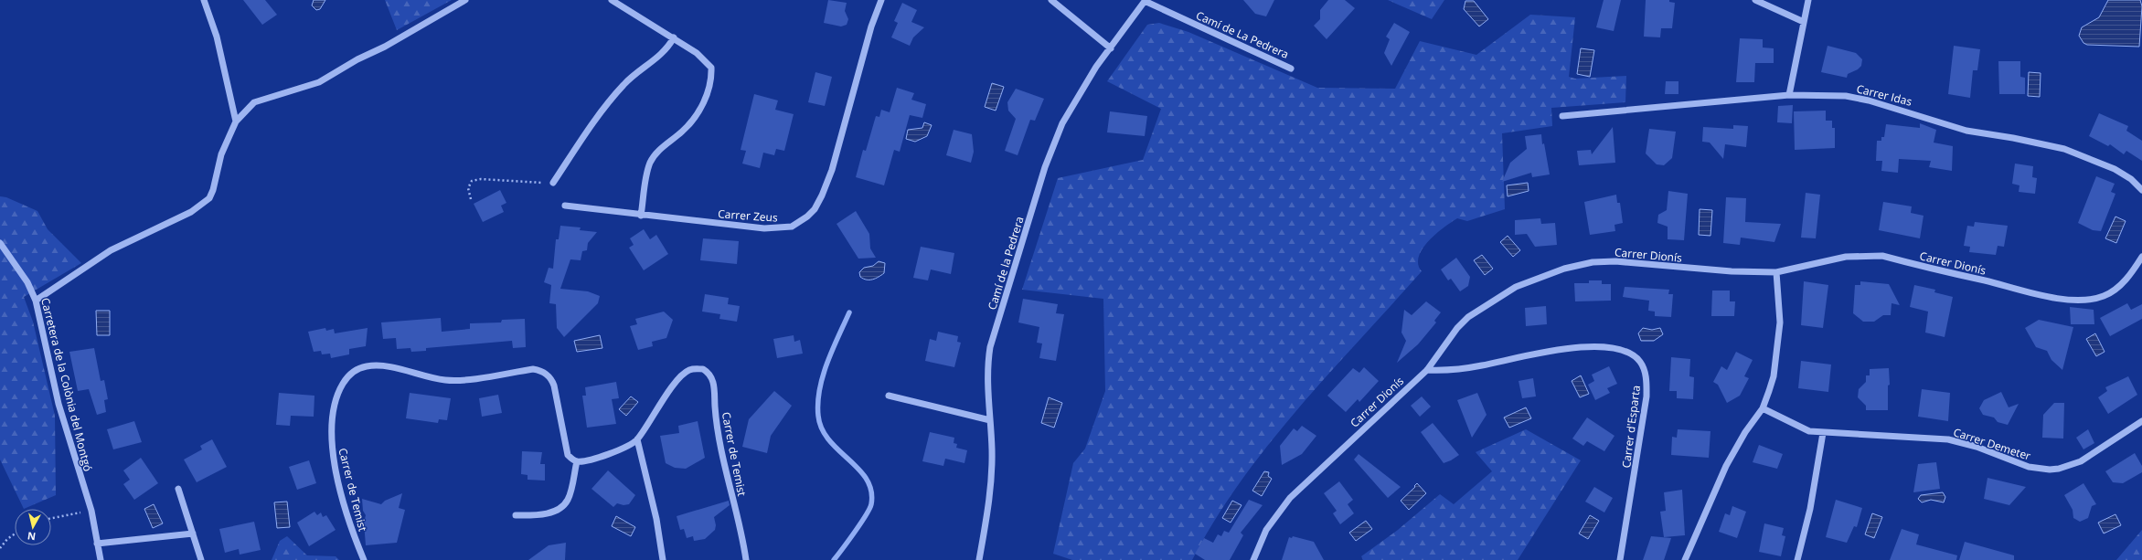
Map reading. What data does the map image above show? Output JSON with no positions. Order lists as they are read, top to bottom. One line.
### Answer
{"streets":{"street":["Camí de La Pedrera","Carrer Idas","Carrer Zeus","Carrer Dionís","Camí de la Pedrera","Carretera de la Colònia del Montgó","Carrer d'Esparta","Carrer Demeter","Carrer de Temist"]},"crossings":[["Camí de La Pedrera","Camí de la Pedrera"],["Carrer Dionís","Carrer d'Esparta"]],"north":"bottom"}
